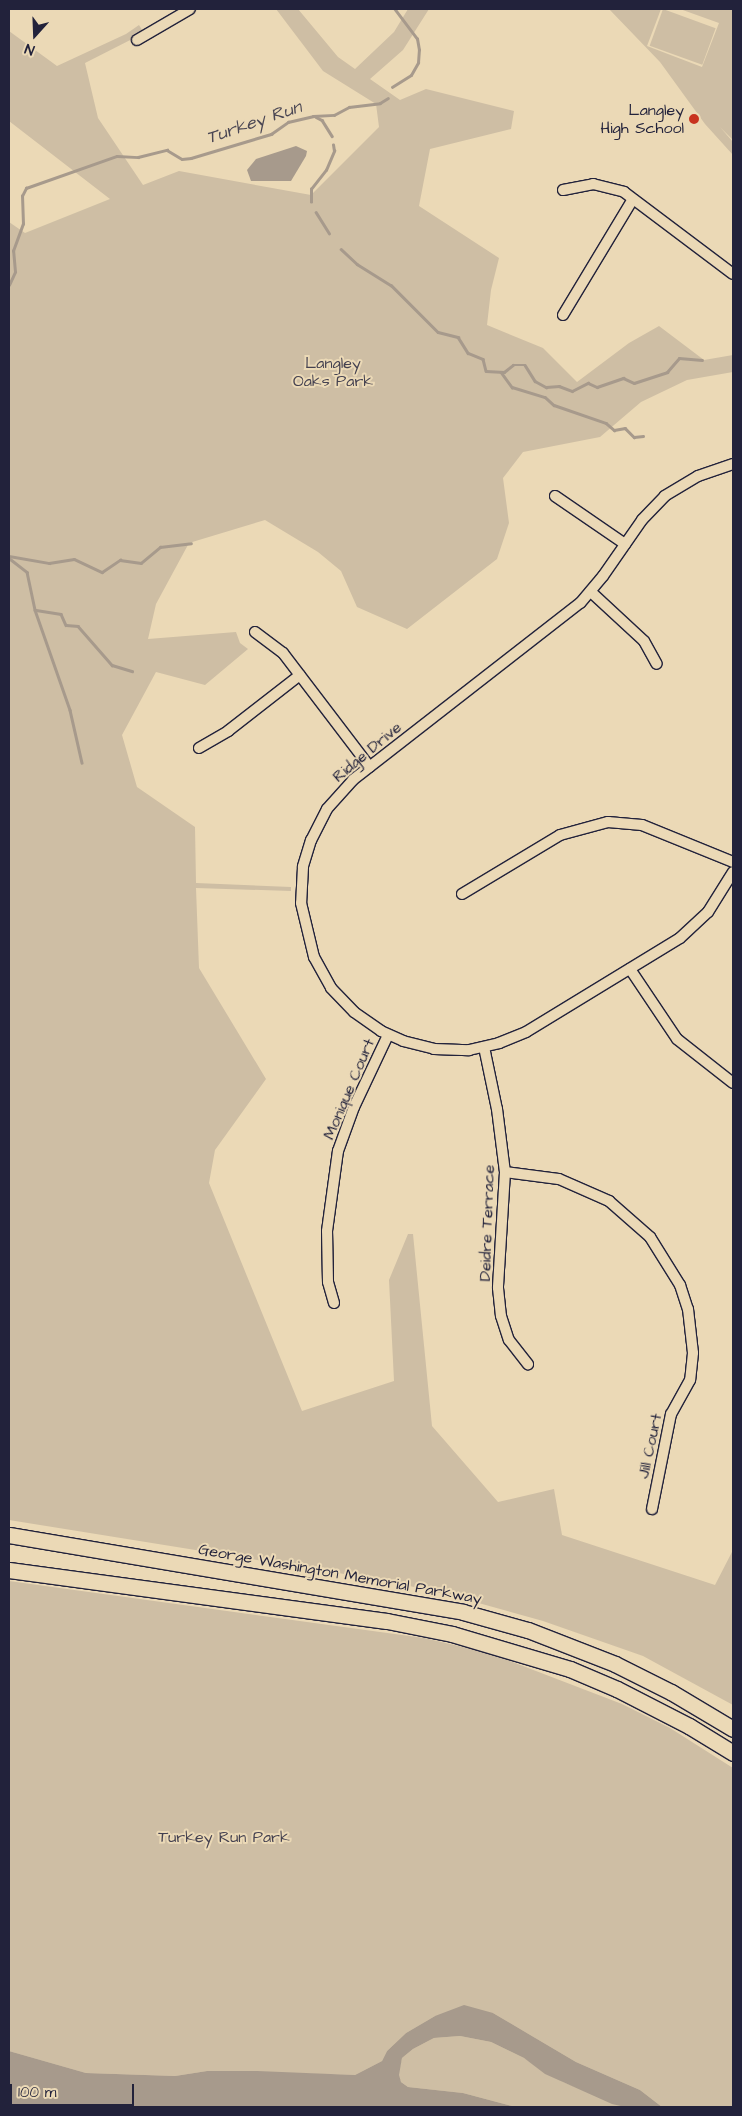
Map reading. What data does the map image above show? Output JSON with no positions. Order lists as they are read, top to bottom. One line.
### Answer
{"streets":{"highway":["George Washington Memorial Parkway"],"street":["Ridge Drive","Monique Court","Deidre Terrace","Jill Court"]},"crossings":[["Ridge Drive","Monique Court"],["Ridge Drive","Deidre Terrace"],["Deidre Terrace","Jill Court"]],"water":["Turkey Run"],"parks":["Langley Oaks Park","Turkey Run Park"],"places":["Langley High School"],"scale_bar":"100 m","north":"bottom"}
